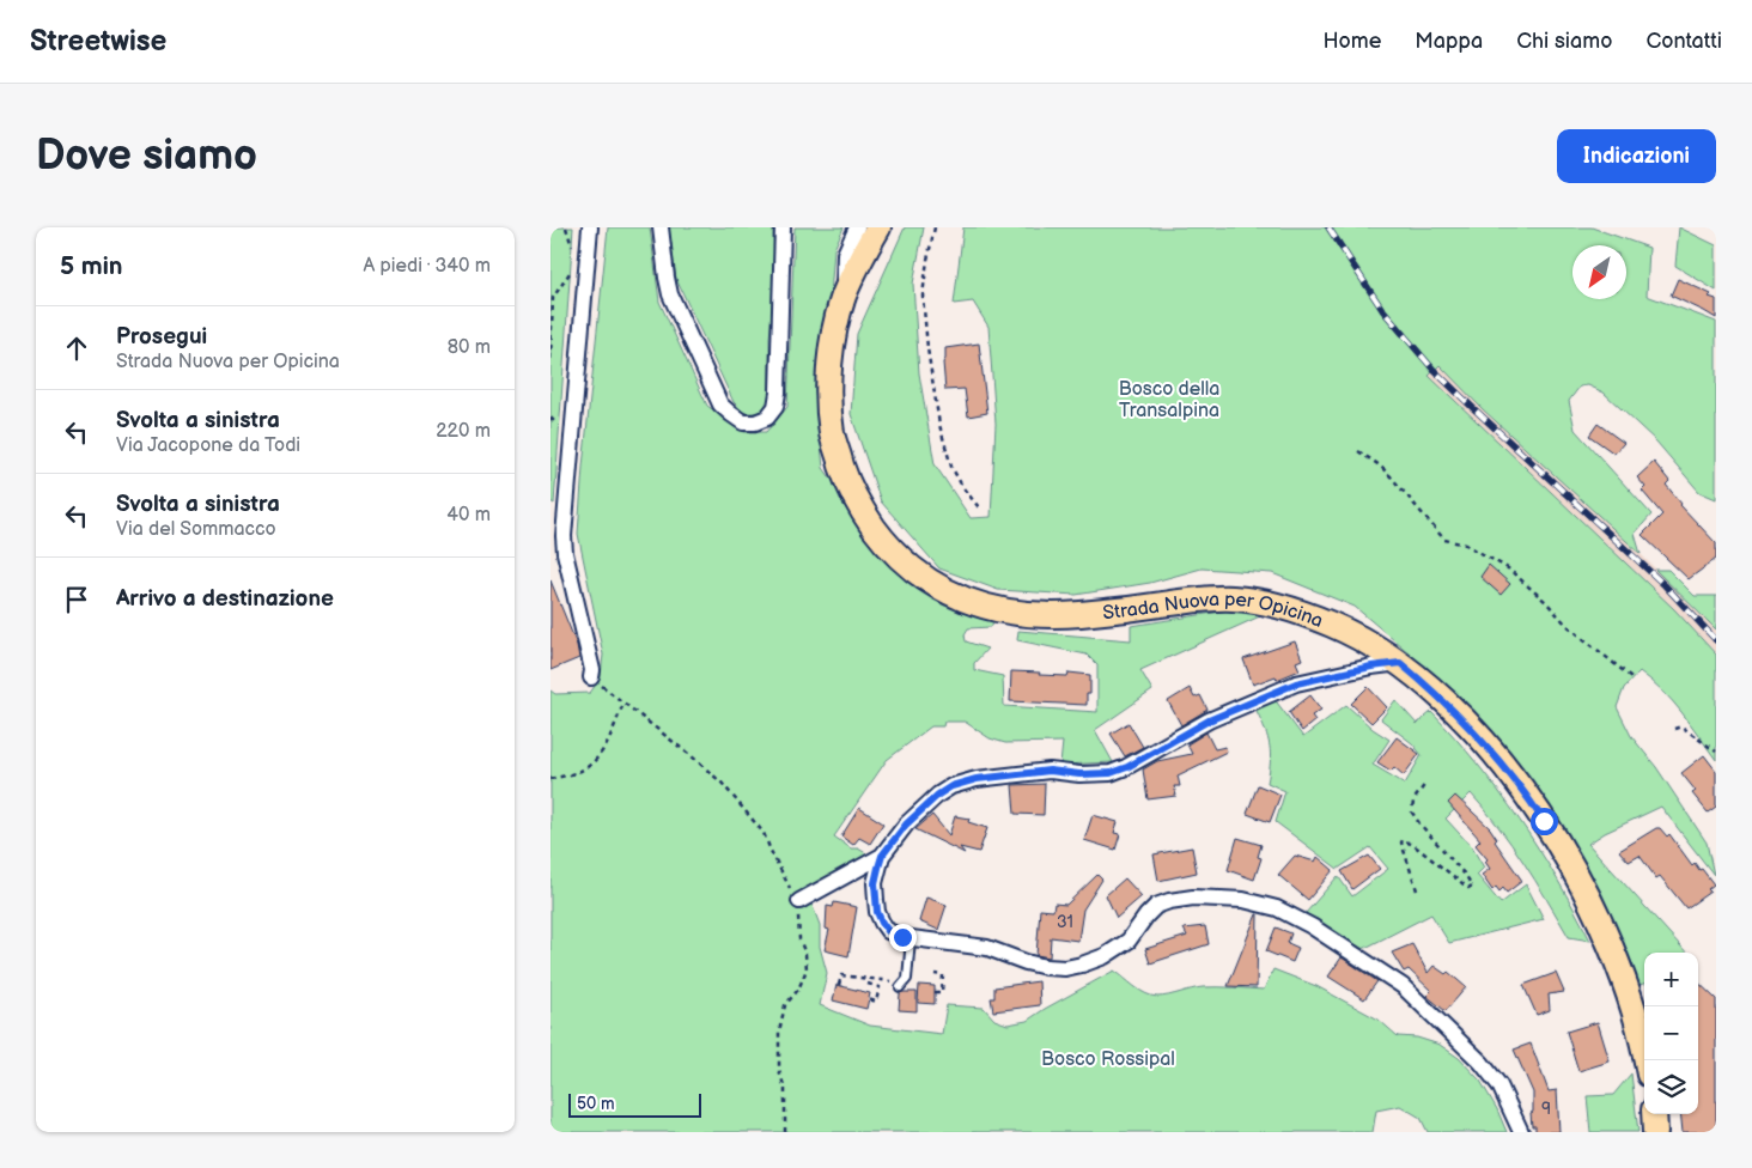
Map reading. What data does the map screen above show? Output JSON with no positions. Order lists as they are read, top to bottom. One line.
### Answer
{"streets":{"main road":["Strada Nuova per Opicina"]},"parks":["Bosco della Transalpina","Bosco Rossipal"],"house_numbers":["31","9"],"scale_bar":"50 m","north":"bottom left","page":{"header":"Streetwise","nav":["Home","Mappa","Chi siamo","Contatti"],"buttons":"Indicazioni","title":"Dove siamo","heading":["5 min","A piedi · 340 m"],"list":[["Prosegui","Strada Nuova per Opicina","80 m"],["Svolta a sinistra","Via Jacopone da Todi","220 m"],["Svolta a sinistra","Via del Sommacco","40 m"],"Arrivo a destinazione"],"map_buttons":["+","−"],"scale":"50 m"}}
